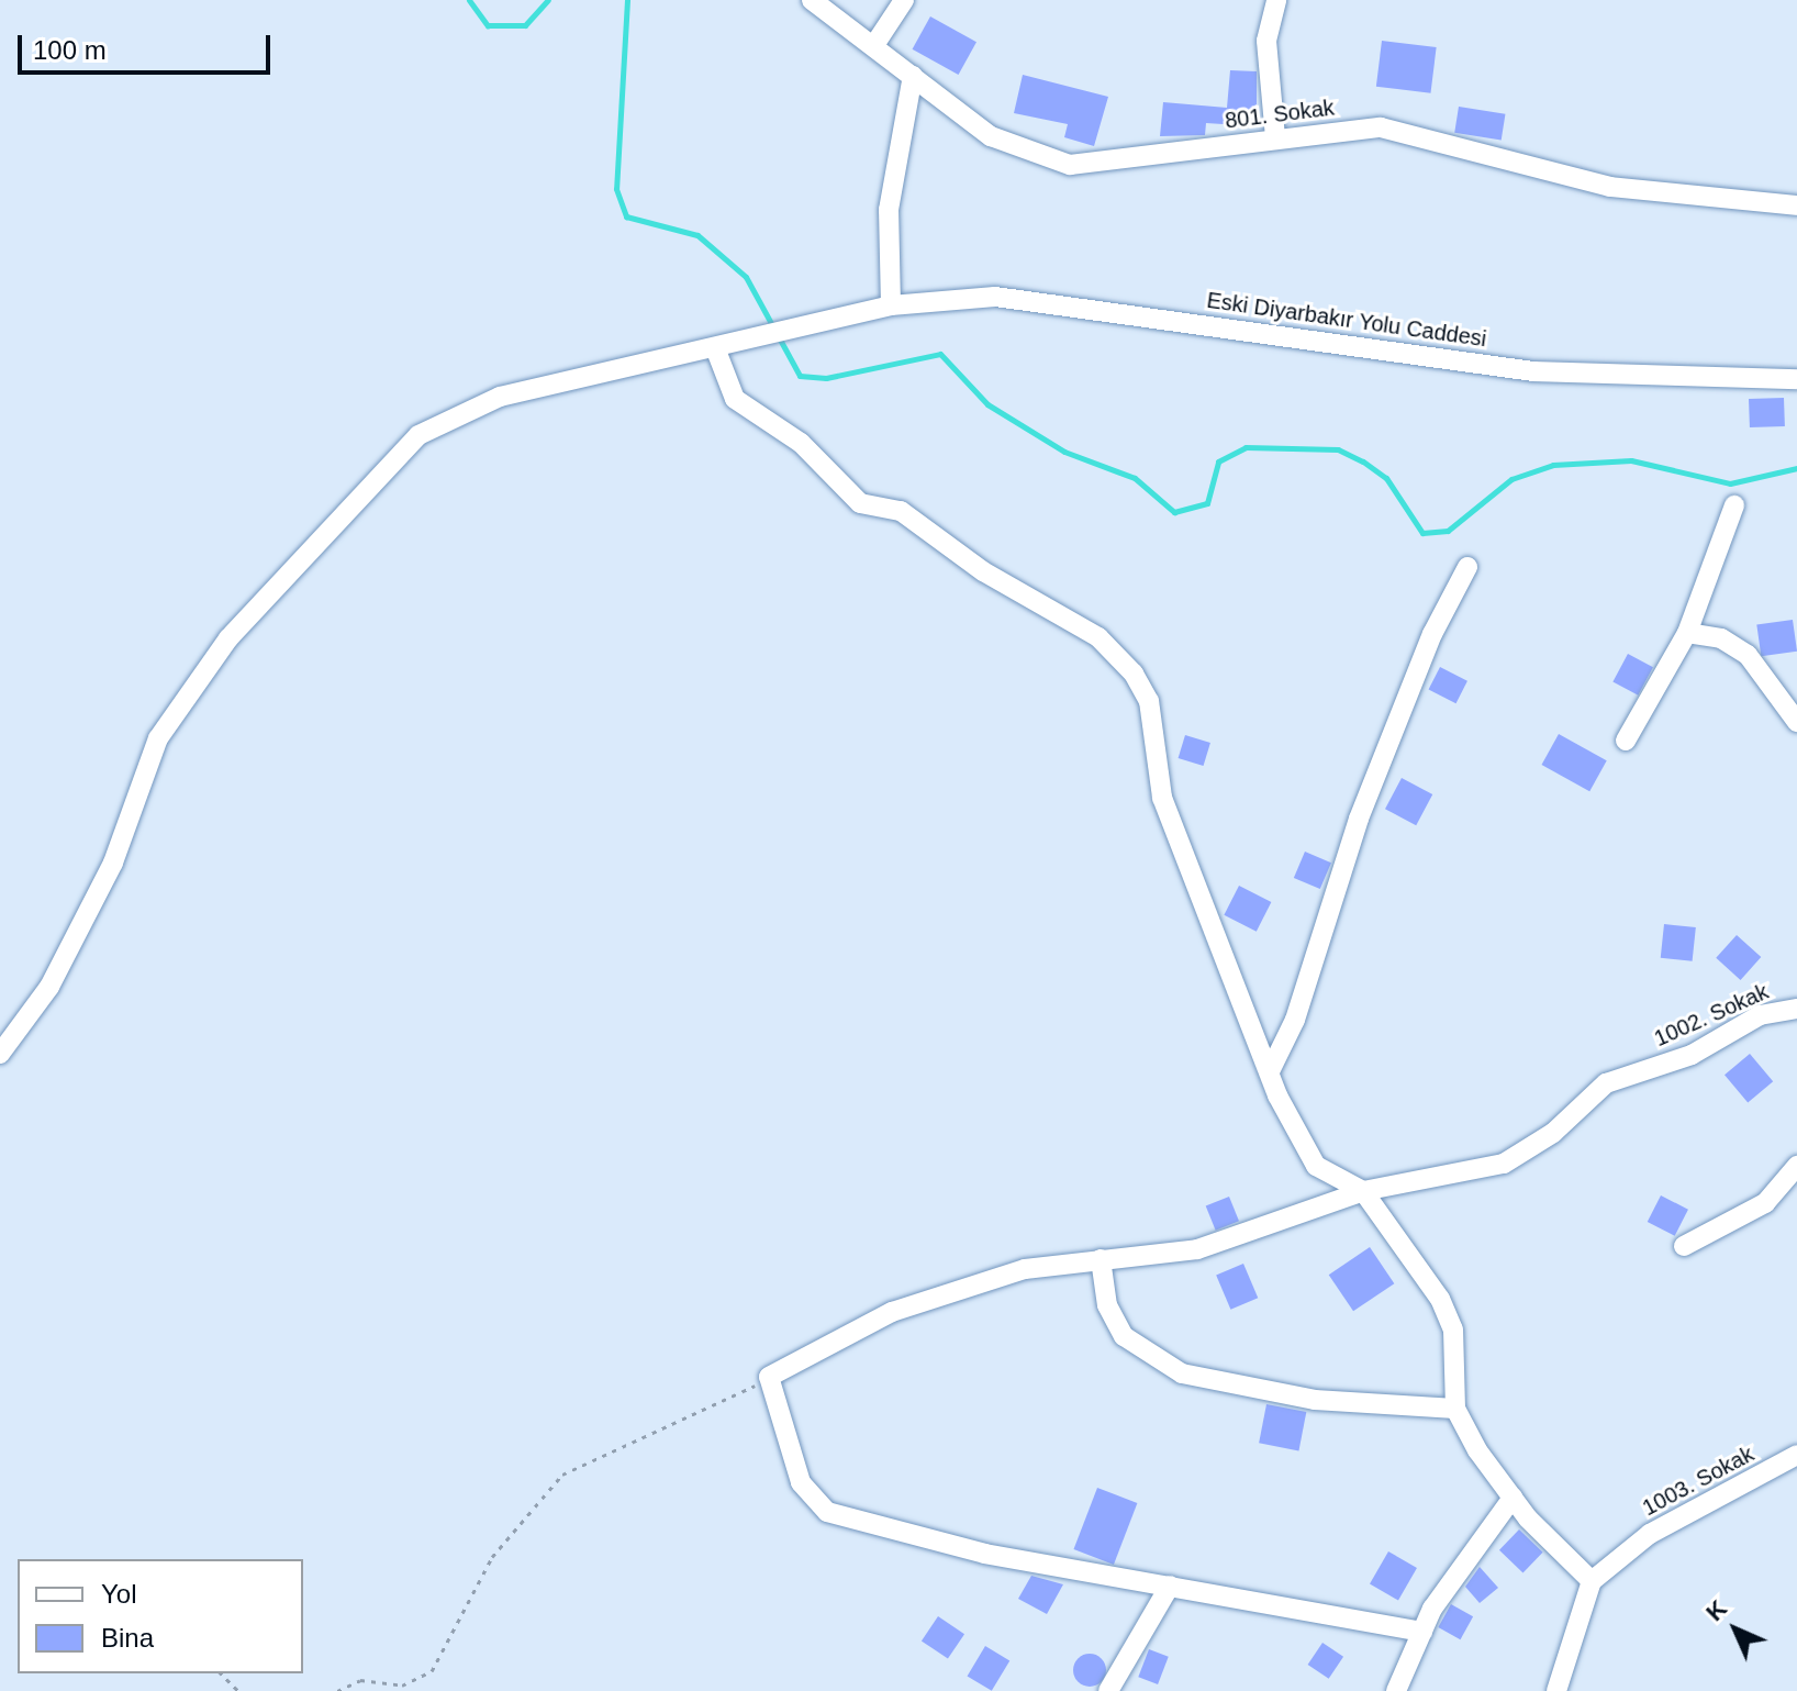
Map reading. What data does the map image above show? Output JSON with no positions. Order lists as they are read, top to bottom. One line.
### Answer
{"streets":{"street":["801. Sokak","Eski Diyarbakır Yolu Caddesi","1002. Sokak","1003. Sokak"]},"legend":["Yol","Bina"],"scale_bar":"100 m","north":"top left"}
